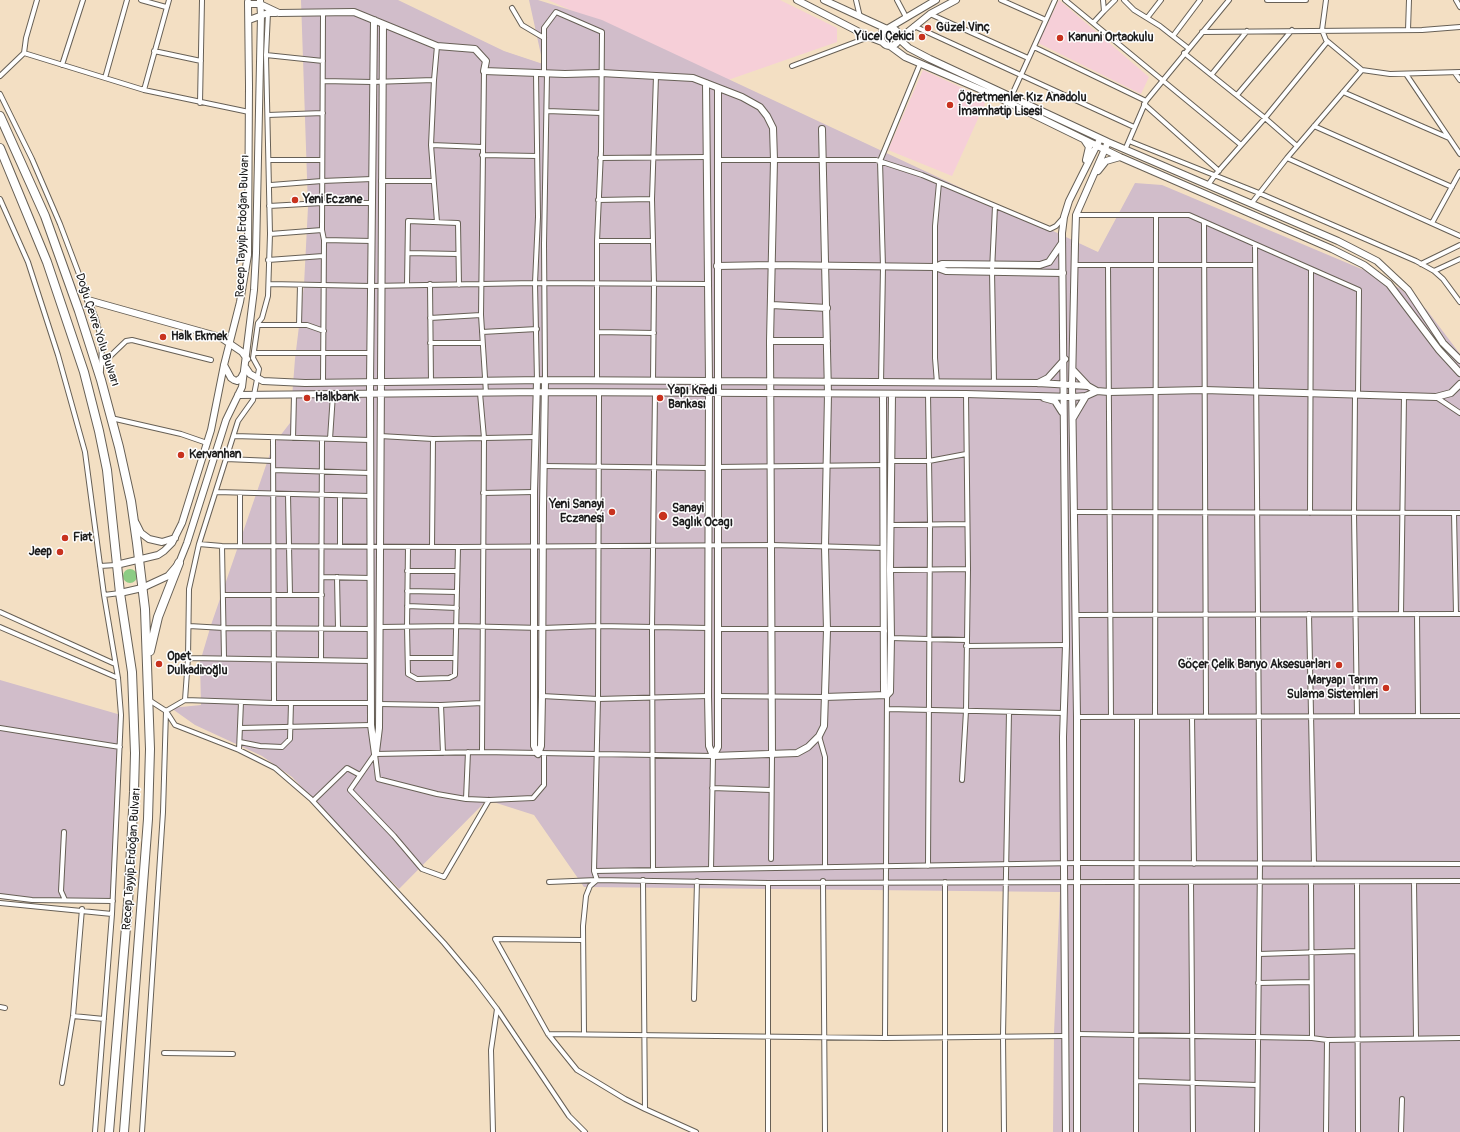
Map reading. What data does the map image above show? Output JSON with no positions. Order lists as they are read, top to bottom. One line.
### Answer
{"streets":{"highway":["Recep Tayyip Erdoğan Bulvarı","Doğu Çevre Yolu Bulvarı"]},"crossings":[["Recep Tayyip Erdoğan Bulvarı","Doğu Çevre Yolu Bulvarı"]],"places":["Güzel Vinç","Yücel Çekici","Kanuni Ortaokulu","Öğretmenler Kız Anadolu İmamhatip Lisesi","Yeni Eczane","Halk Ekmek","Halkbank","Yapı Kredi Bankası","Kervanhan","Yeni Sanayi Eczanesi","Sanayi Saglık Ocagı","Fiat","Jeep","Opet Dulkadiroğlu","Göçer Çelik Banyo Aksesuarları","Maryapı Tarım Sulama Sistemleri"]}
